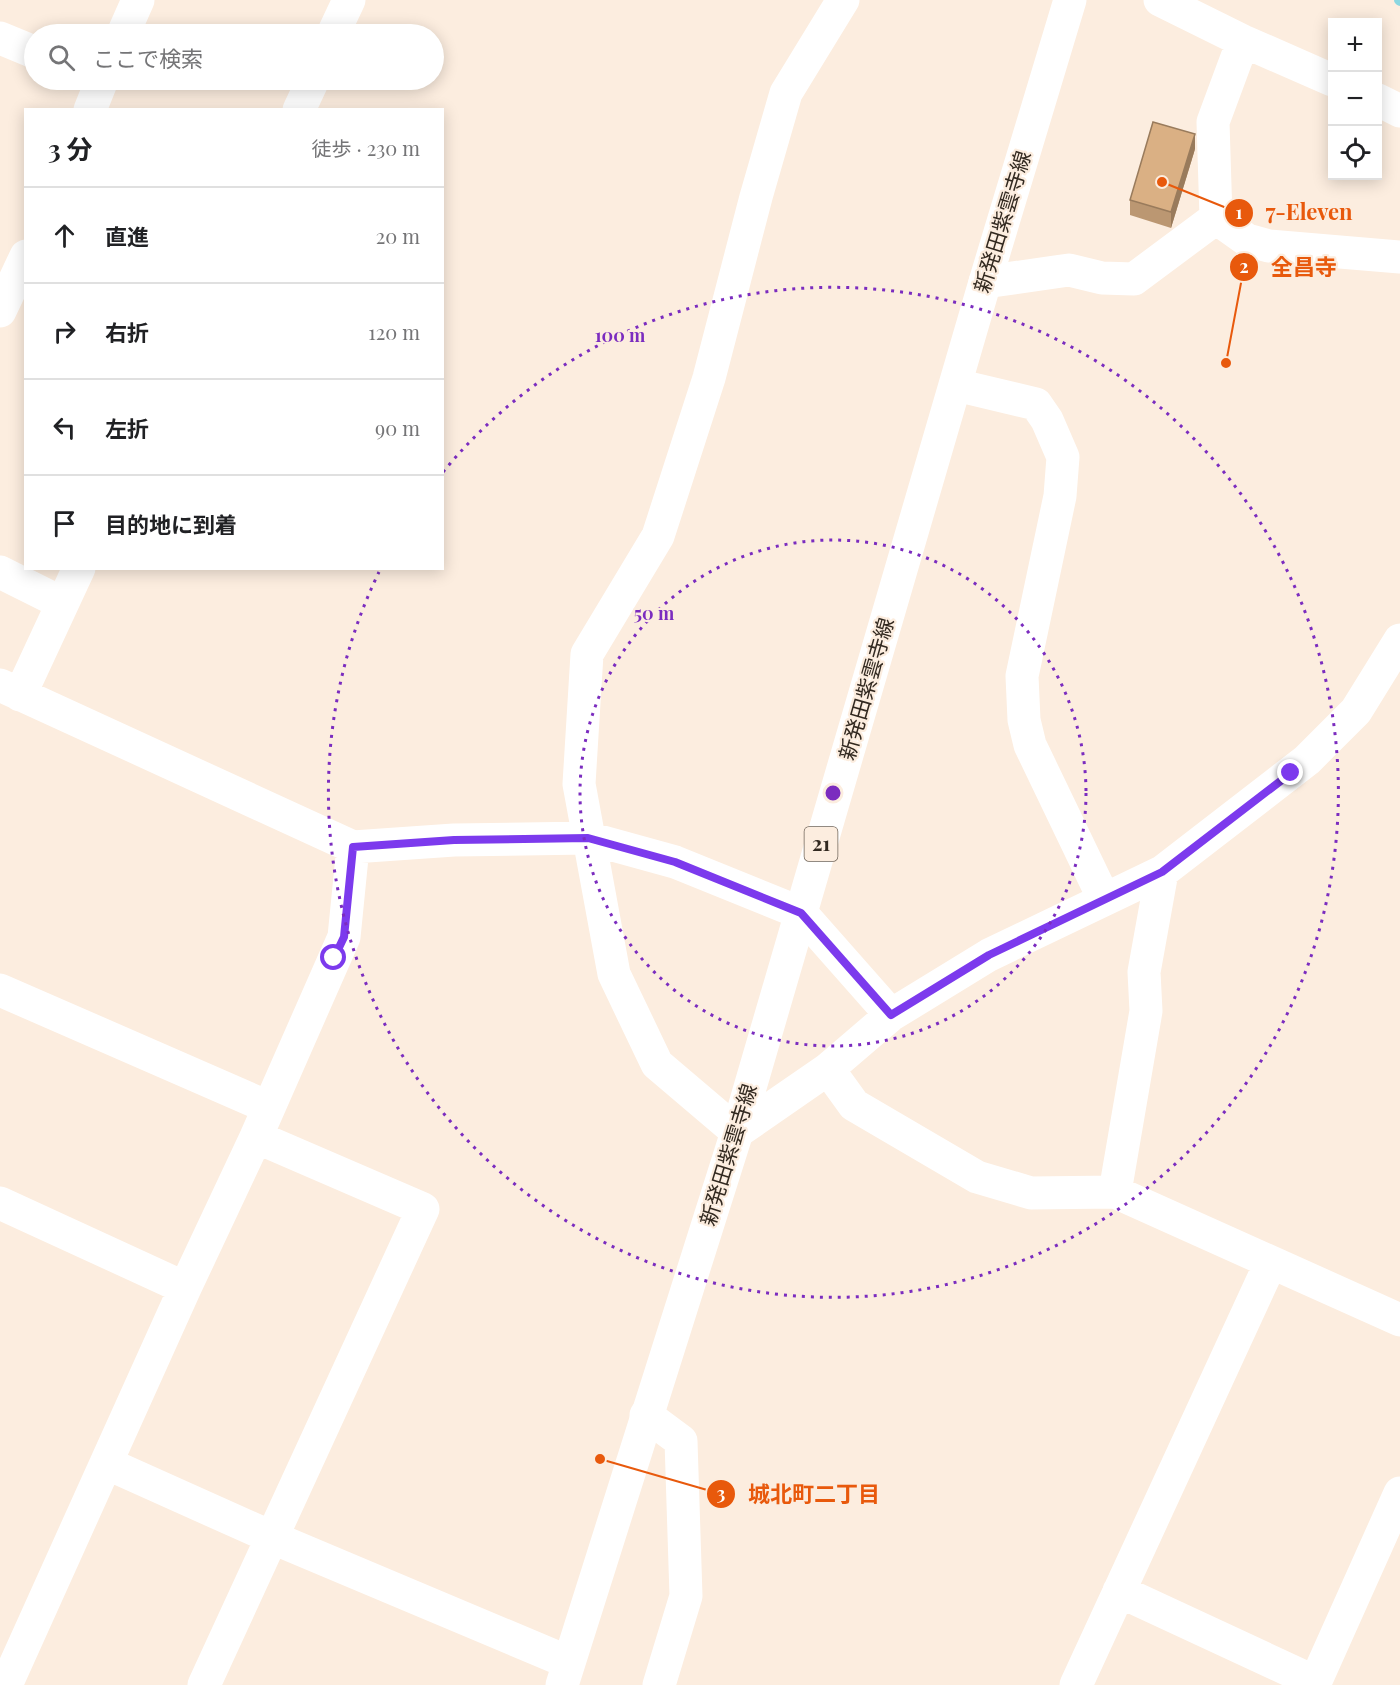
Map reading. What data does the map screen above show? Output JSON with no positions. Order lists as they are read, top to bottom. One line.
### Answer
{"streets":{"street":["新発田紫雲寺線","21"]},"places":["7-Eleven","全昌寺","城北町二丁目"],"page":{"map_buttons":["+","−"],"search":"ここで検索","heading":["3 分","徒歩 · 230 m"],"list":[["直進","20 m"],["右折","120 m"],["左折","90 m"],"目的地に到着"]},"rings":["100 m","50 m"]}
